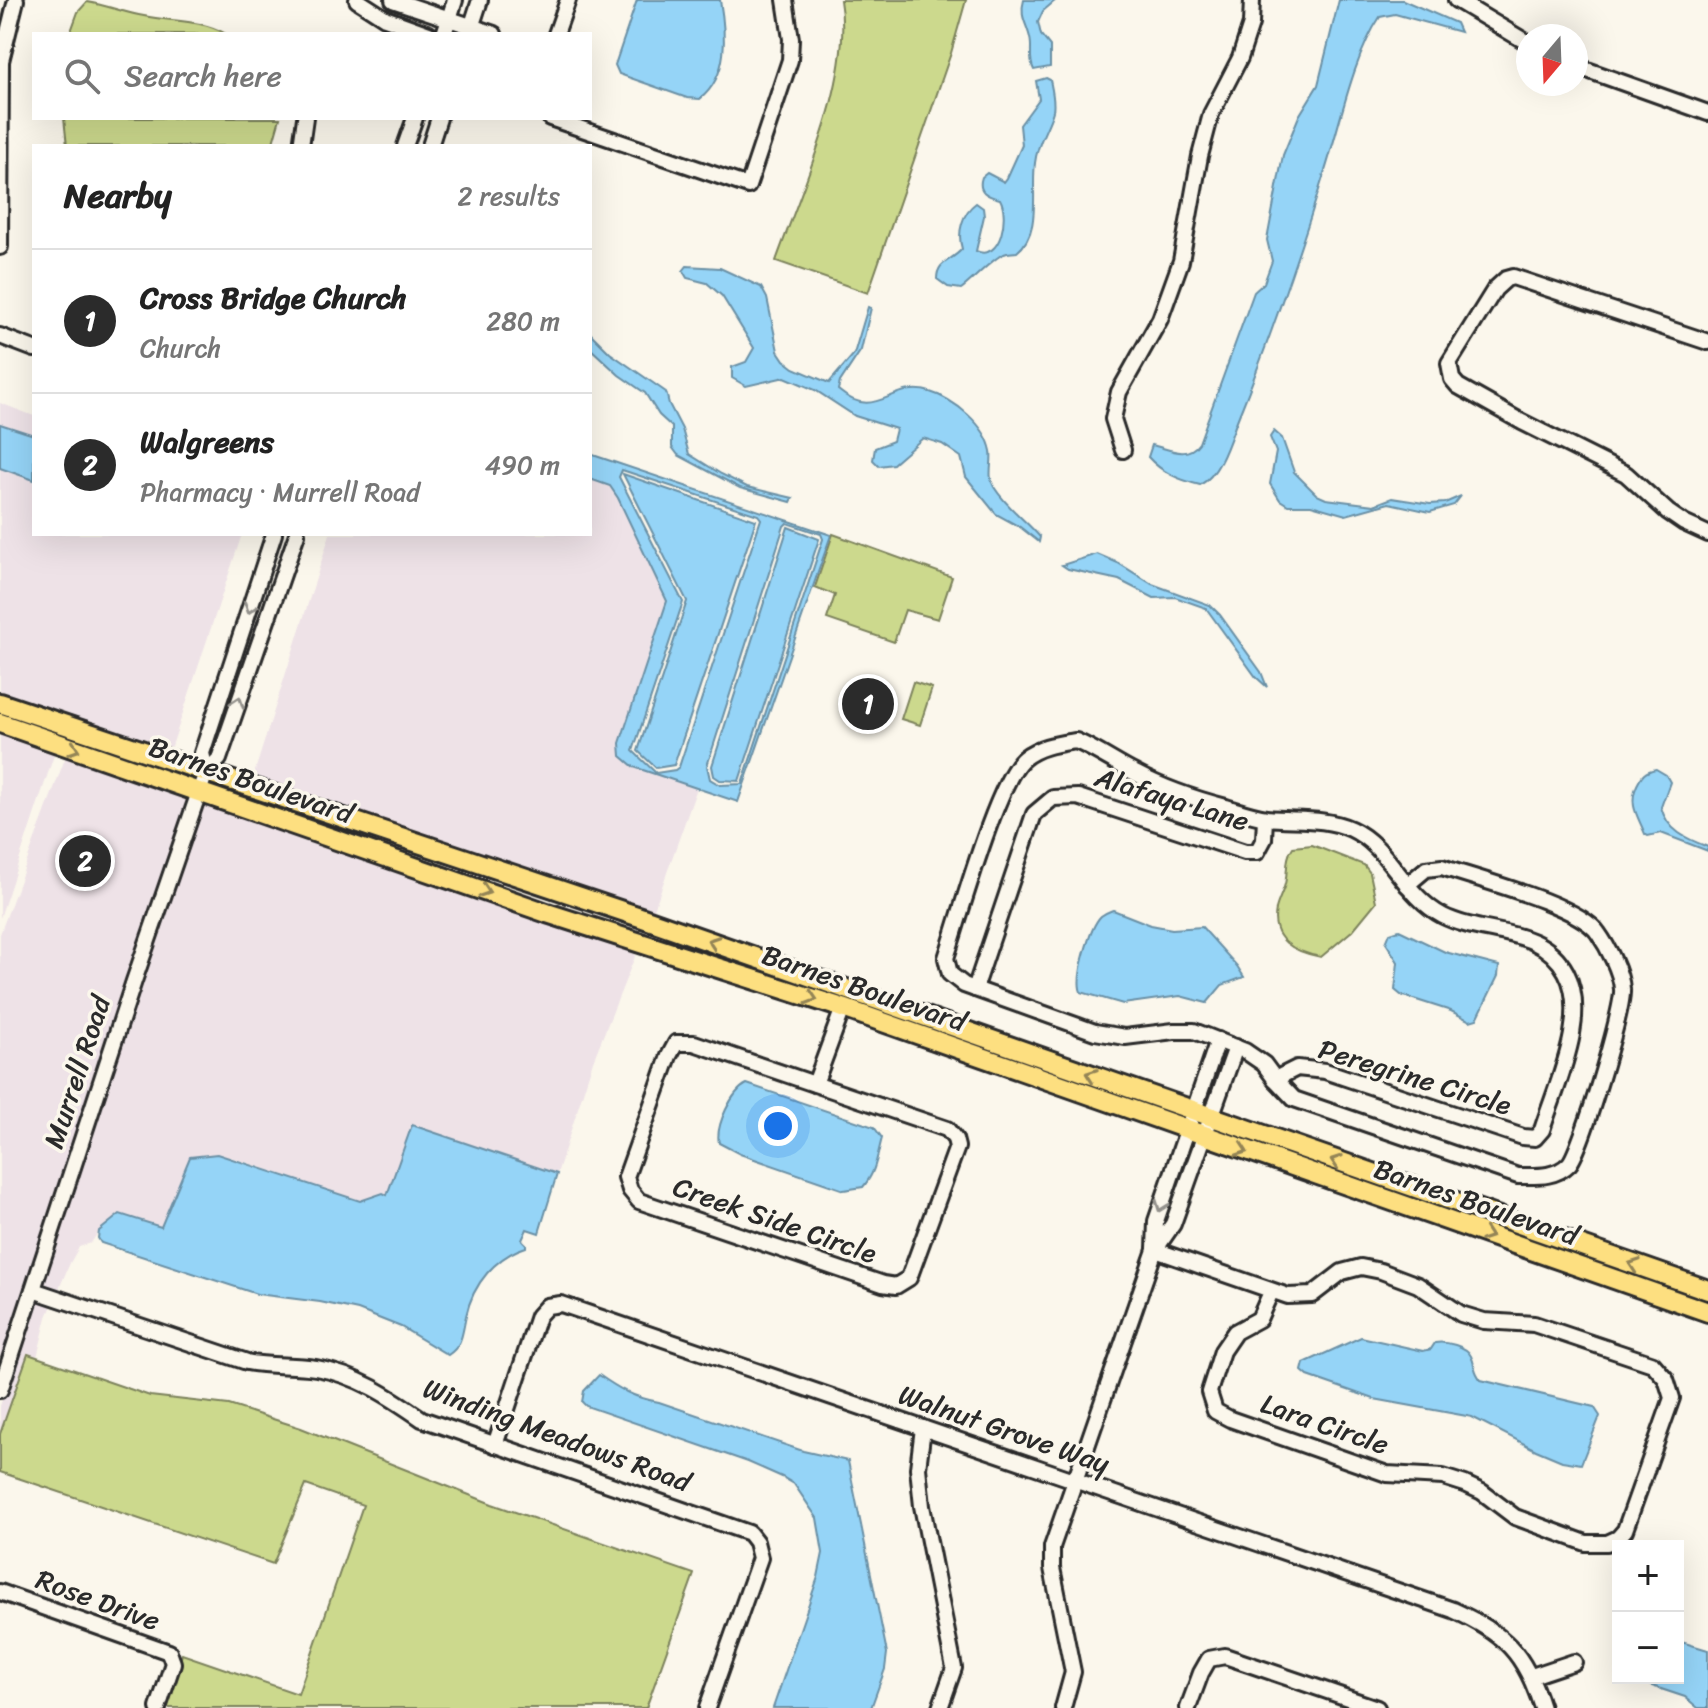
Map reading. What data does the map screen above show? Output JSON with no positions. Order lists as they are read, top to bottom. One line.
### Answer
{"streets":{"main road":["Barnes Boulevard"],"street":["Alafaya Lane","Murrell Road","Peregrine Circle","Creek Side Circle","Lara Circle","Walnut Grove Way","Winding Meadows Road","Rose Drive"]},"crossings":[["Barnes Boulevard","Murrell Road"],["Alafaya Lane","Peregrine Circle"],["Murrell Road","Winding Meadows Road"],["Walnut Grove Way","Winding Meadows Road"]],"north":"bottom","page":{"search":"Search here","heading":["Nearby","2 results"],"list":[{"mark":"1","name":"Cross Bridge Church","note":"Church","value":"280 m"},{"mark":"2","name":"Walgreens","note":"Pharmacy · Murrell Road","value":"490 m"}],"pins":["1","2"],"map_buttons":["+","−"]}}
